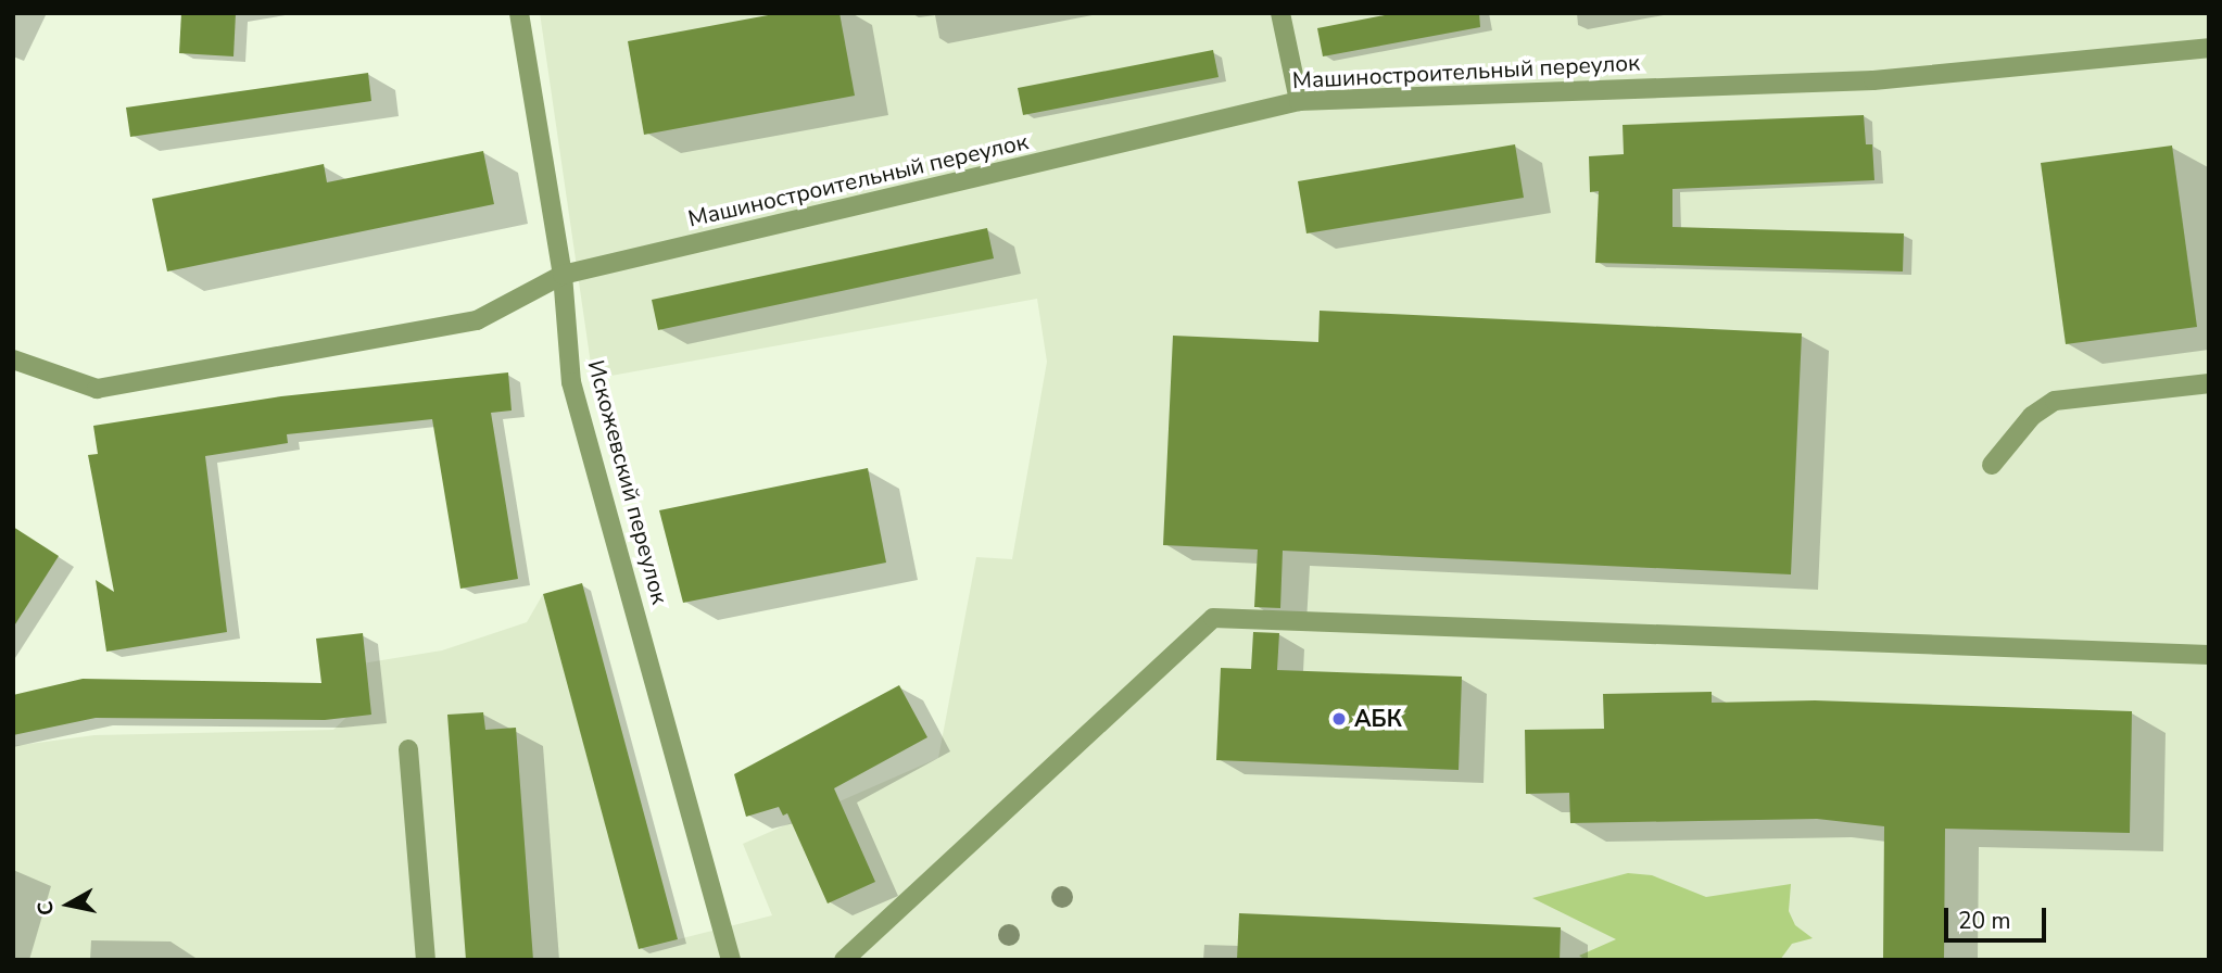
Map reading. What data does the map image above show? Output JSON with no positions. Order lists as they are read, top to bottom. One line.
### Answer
{"streets":{"street":["Машиностроительный переулок","Искожевский переулок"]},"crossings":[["Машиностроительный переулок","Искожевский переулок"]],"places":["АБК"],"scale_bar":"20 m","north":"left"}
